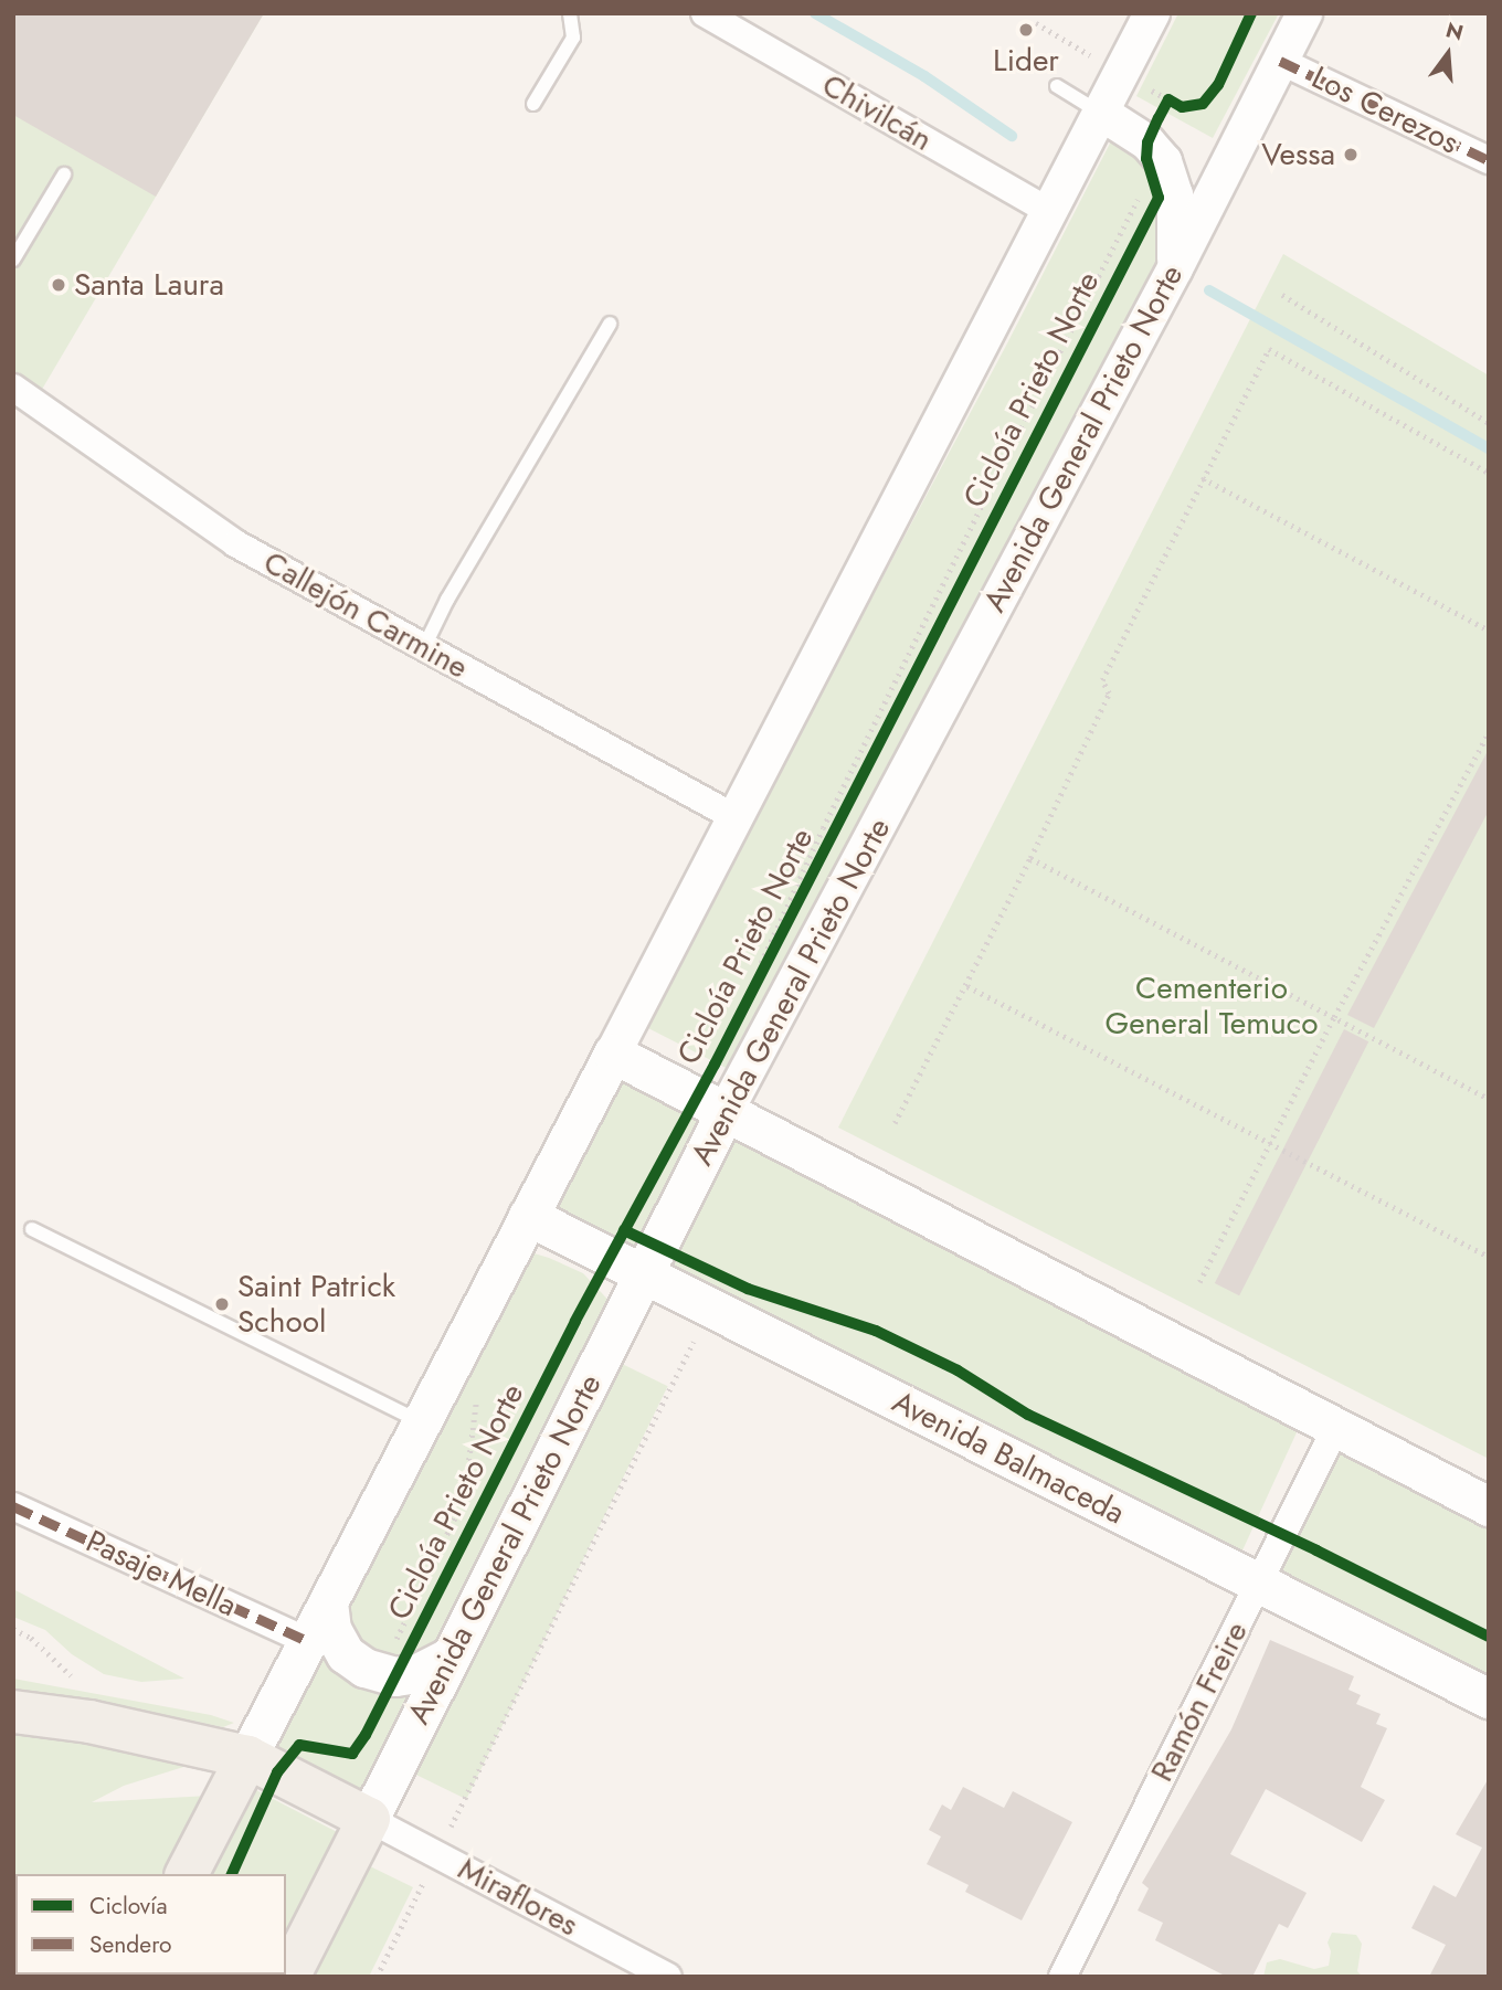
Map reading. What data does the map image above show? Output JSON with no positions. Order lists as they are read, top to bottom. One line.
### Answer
{"streets":{"main road":["Avenida General Prieto Norte","Avenida Balmaceda"],"street":["Los Cerezos","Chivilcán","Callejón Carmine","Pasaje Mella","Ramón Freire","Miraflores"],"cycle path":["Cicloía Prieto Norte"]},"crossings":[["Los Cerezos","Avenida General Prieto Norte"],["Avenida General Prieto Norte","Avenida Balmaceda"],["Avenida General Prieto Norte","Miraflores"],["Avenida Balmaceda","Ramón Freire"]],"parks":["Cementerio General Temuco"],"places":["Lider","Vessa","Santa Laura","Saint Patrick School"],"legend":["Ciclovía","Sendero"],"north":"top"}
